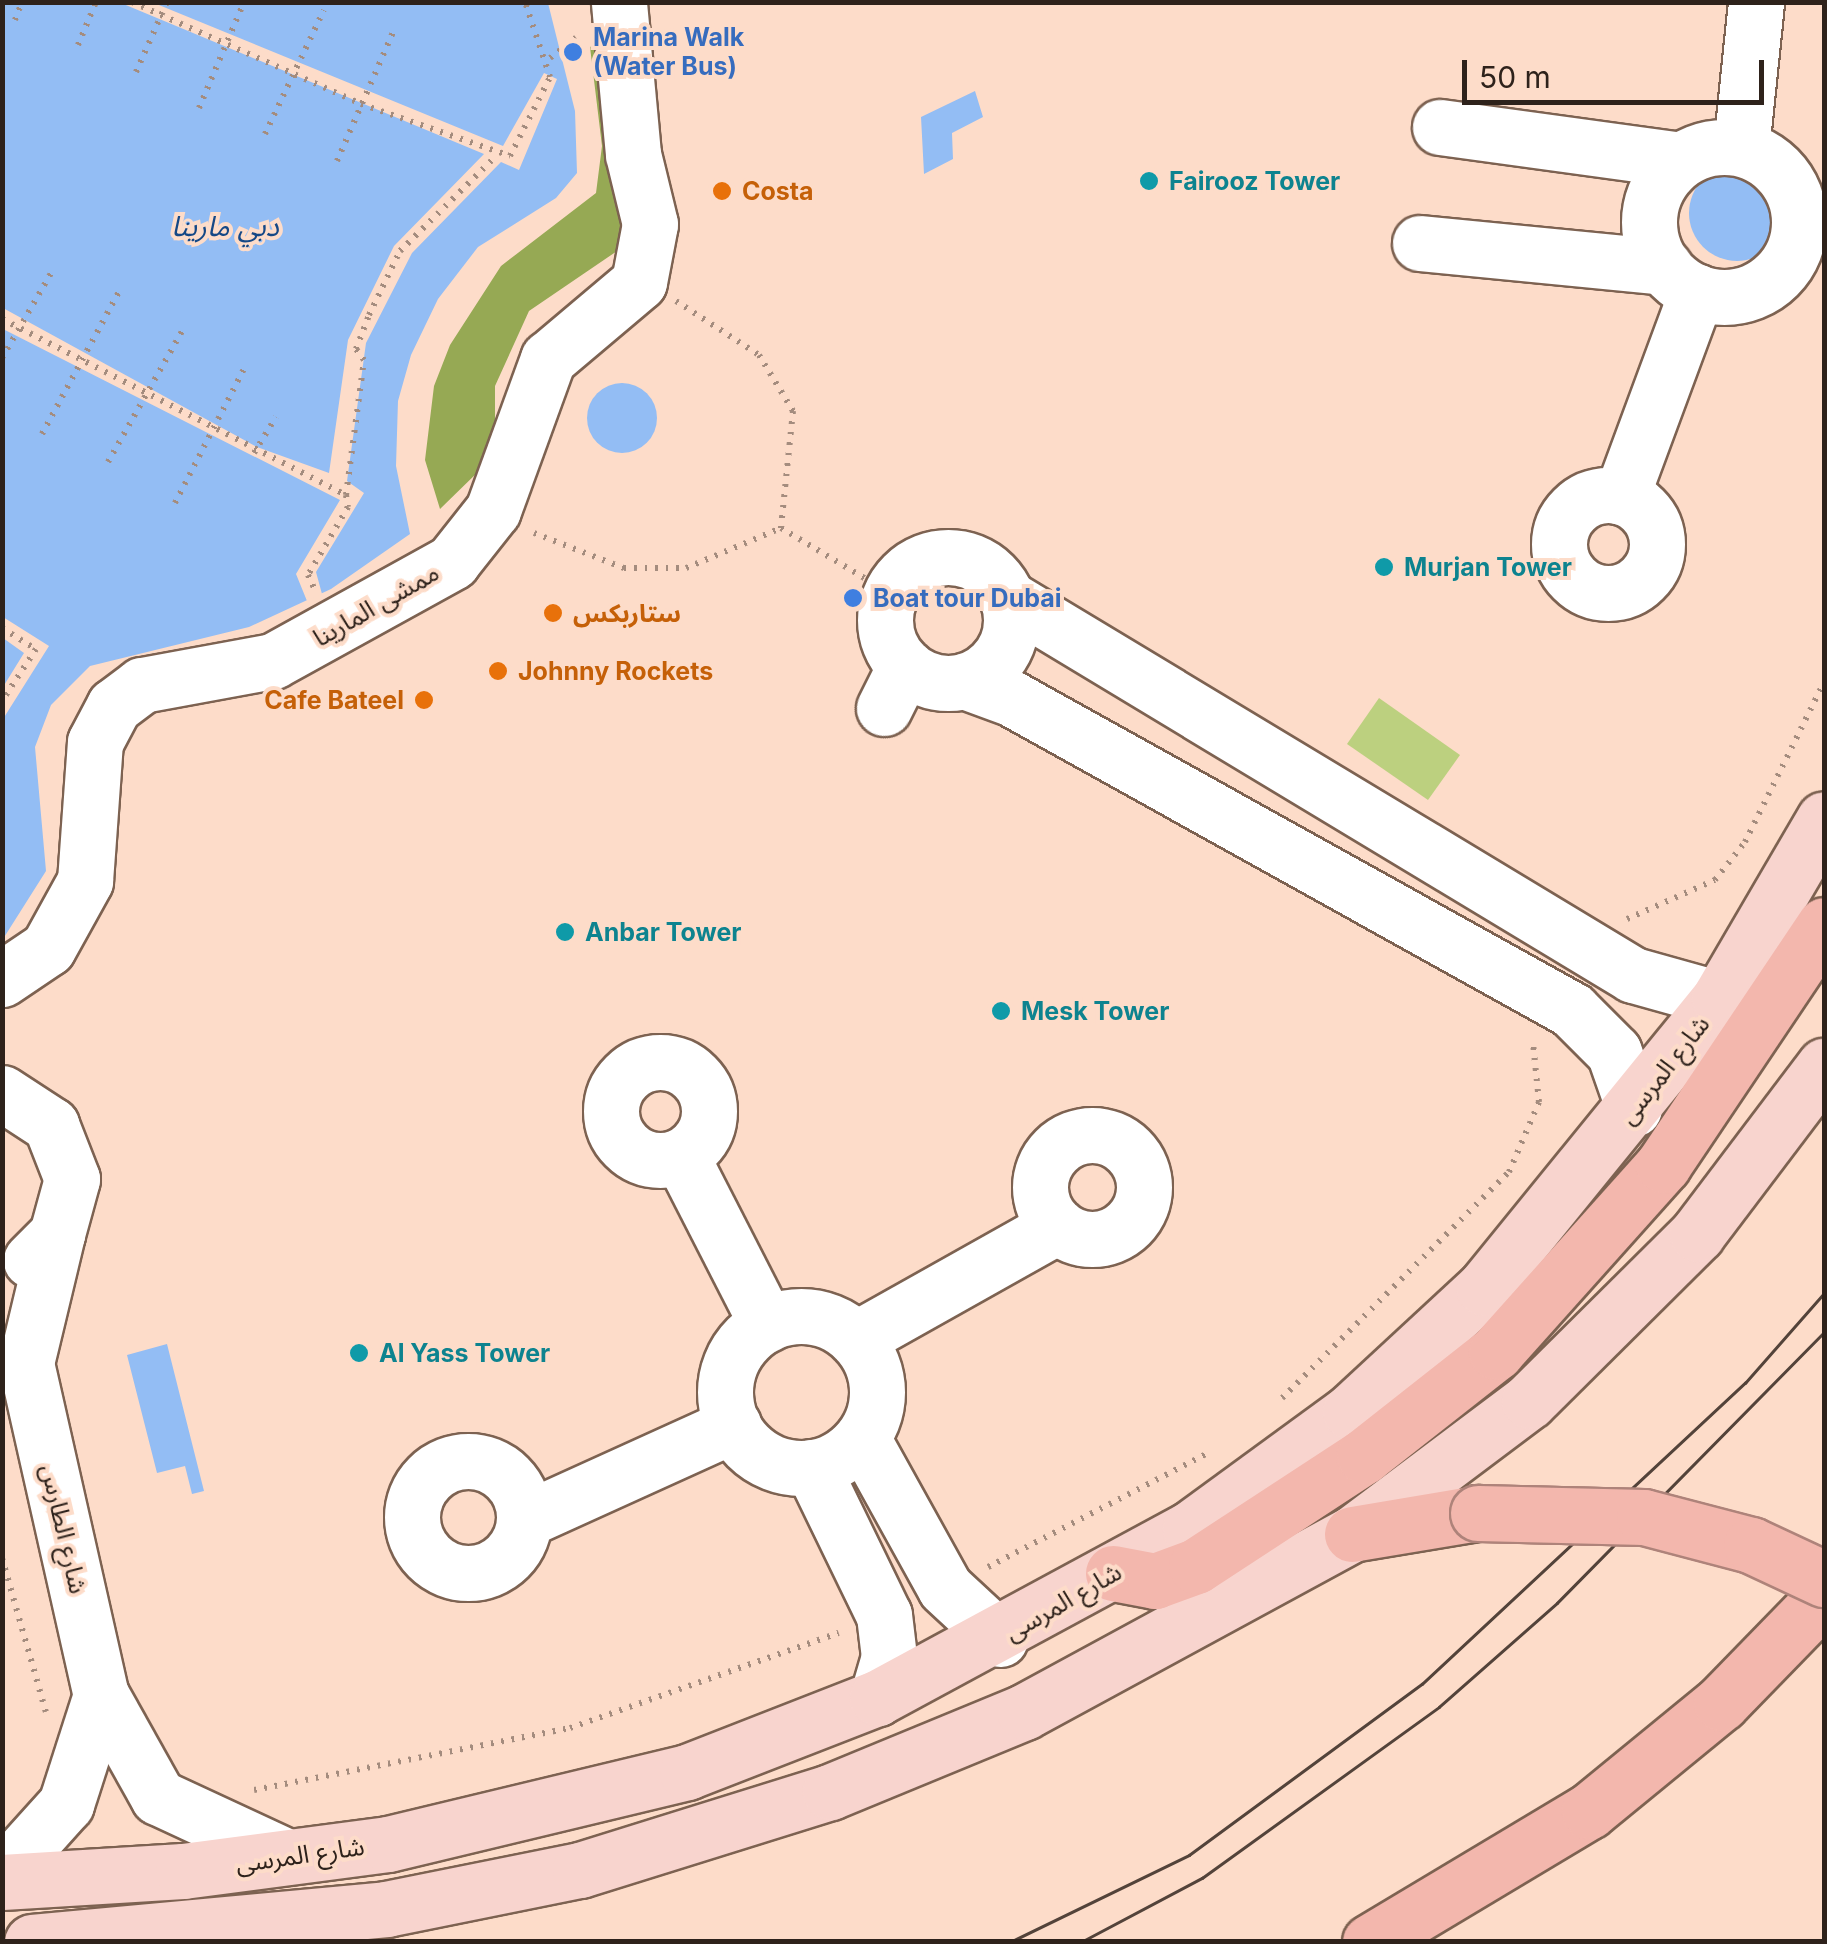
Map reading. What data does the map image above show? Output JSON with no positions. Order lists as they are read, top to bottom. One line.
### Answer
{"streets":{"main road":["شارع المرسى"],"street":["ممشى المارينا","شارع الطارس"]},"crossings":[["شارع المرسى","شارع الطارس"]],"water":["دبي مارينا"],"places":["Marina Walk (Water Bus)","Fairooz Tower","Costa","Murjan Tower","Boat tour Dubai","ستاربكس","Johnny Rockets","Cafe Bateel","Anbar Tower","Mesk Tower","Al Yass Tower"],"scale_bar":"50 m"}
